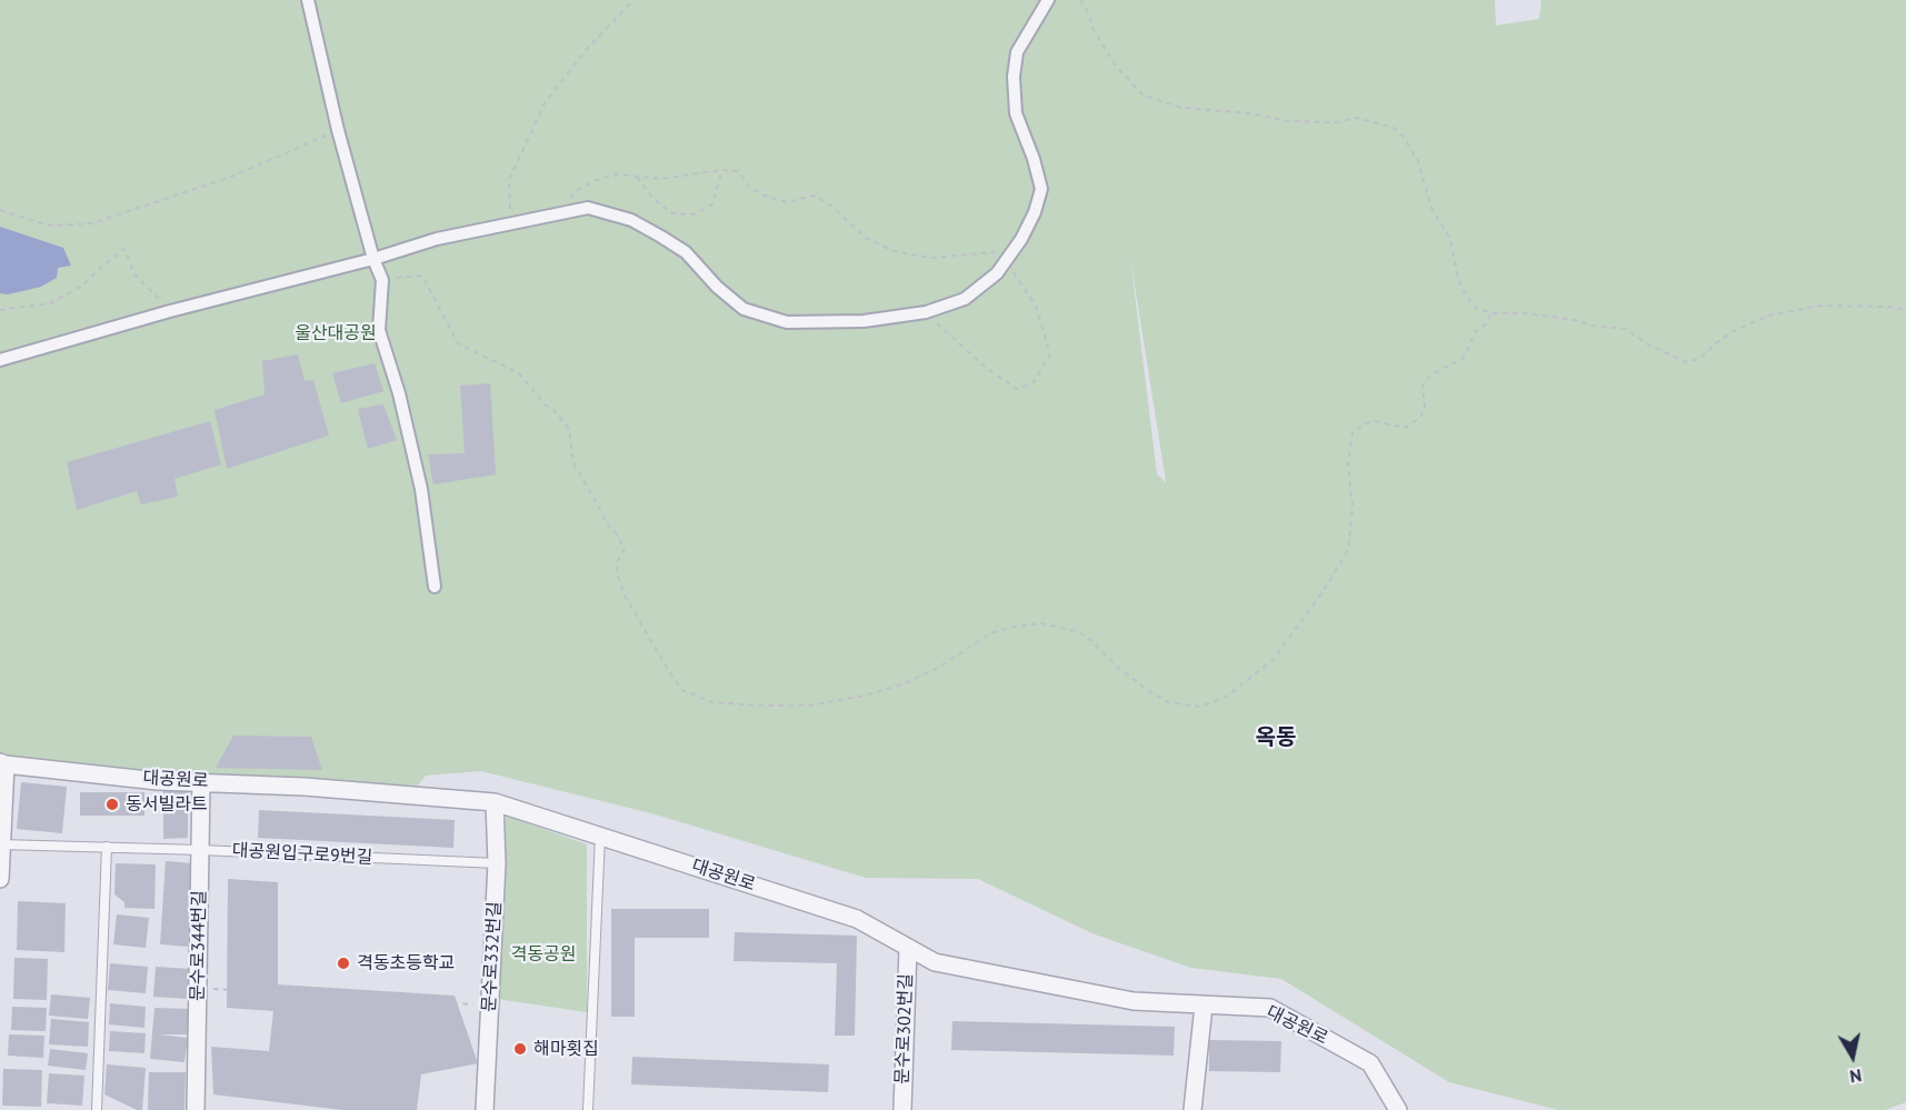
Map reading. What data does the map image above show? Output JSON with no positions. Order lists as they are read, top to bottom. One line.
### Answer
{"streets":{"street":["대공원로","문수로344번길","문수로332번길","문수로302번길"],"lane":["대공원입구로9번길"]},"crossings":[["대공원로","문수로344번길"],["대공원로","문수로332번길"],["대공원로","문수로302번길"],["대공원입구로9번길","문수로344번길"],["대공원입구로9번길","문수로332번길"]],"districts":["옥동"],"parks":["울산대공원","격동공원"],"places":["동서빌라트","격동초등학교","해마횟집"],"north":"bottom"}
